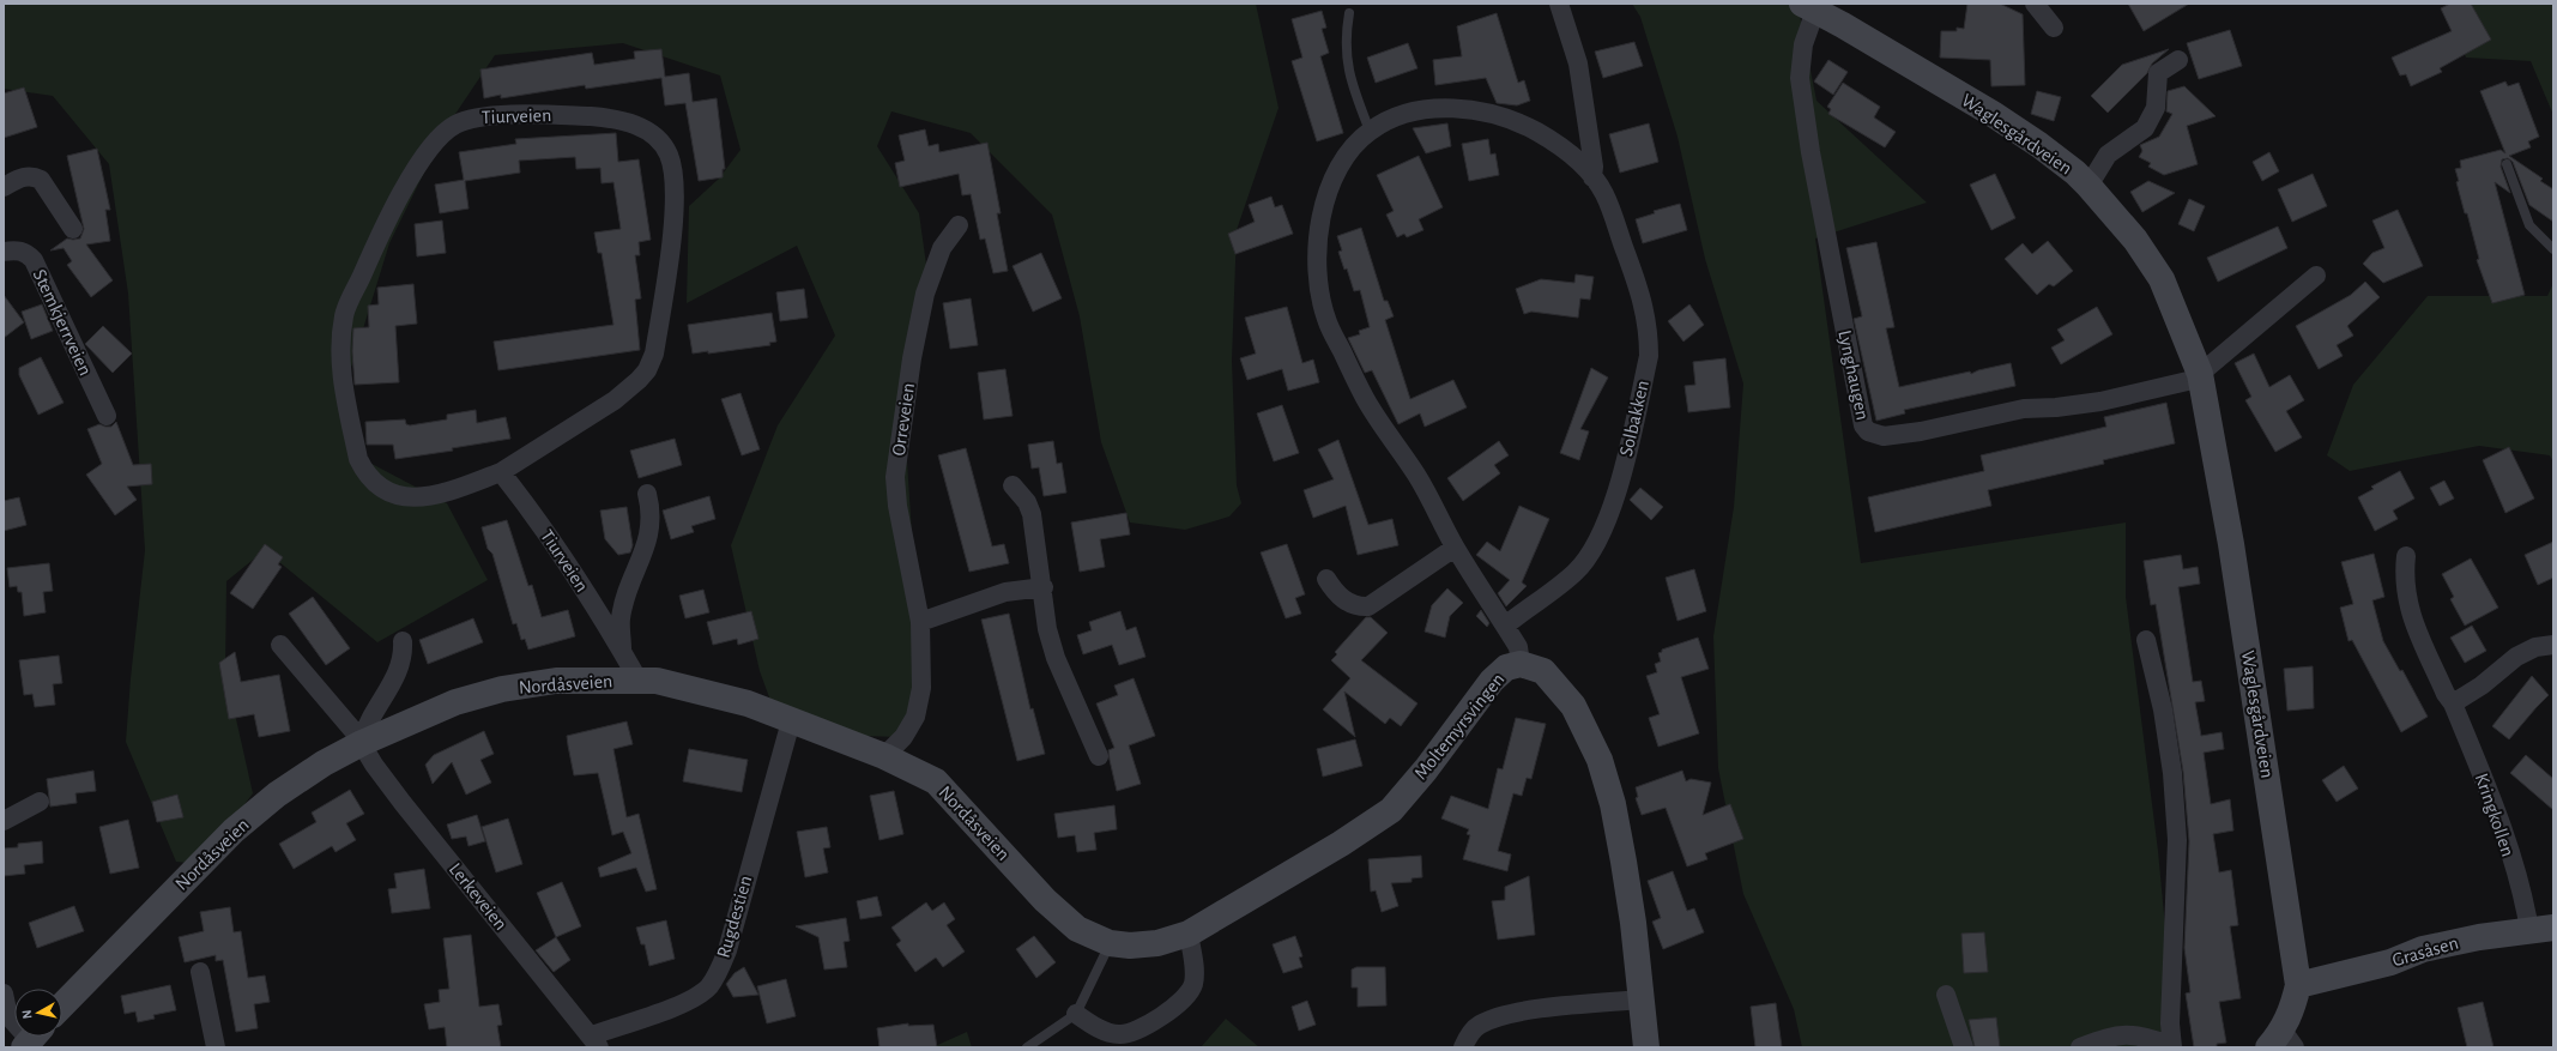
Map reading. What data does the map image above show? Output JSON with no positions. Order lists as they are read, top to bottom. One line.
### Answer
{"streets":{"main road":["Waglesgårdveien","Nordåsveien","Moltemyrsvingen","Grasåsen"],"street":["Tiurveien","Stemkjerrveien","Lynghaugen","Solbakken","Orreveien","Kringkollen","Lerkeveien","Rugdestien"]},"crossings":[["Tiurveien","Nordåsveien"],["Waglesgårdveien","Lynghaugen"],["Waglesgårdveien","Grasåsen"],["Solbakken","Moltemyrsvingen"],["Orreveien","Nordåsveien"],["Nordåsveien","Moltemyrsvingen"],["Nordåsveien","Lerkeveien"],["Nordåsveien","Rugdestien"],["Kringkollen","Grasåsen"],["Lerkeveien","Rugdestien"]],"north":"left"}
